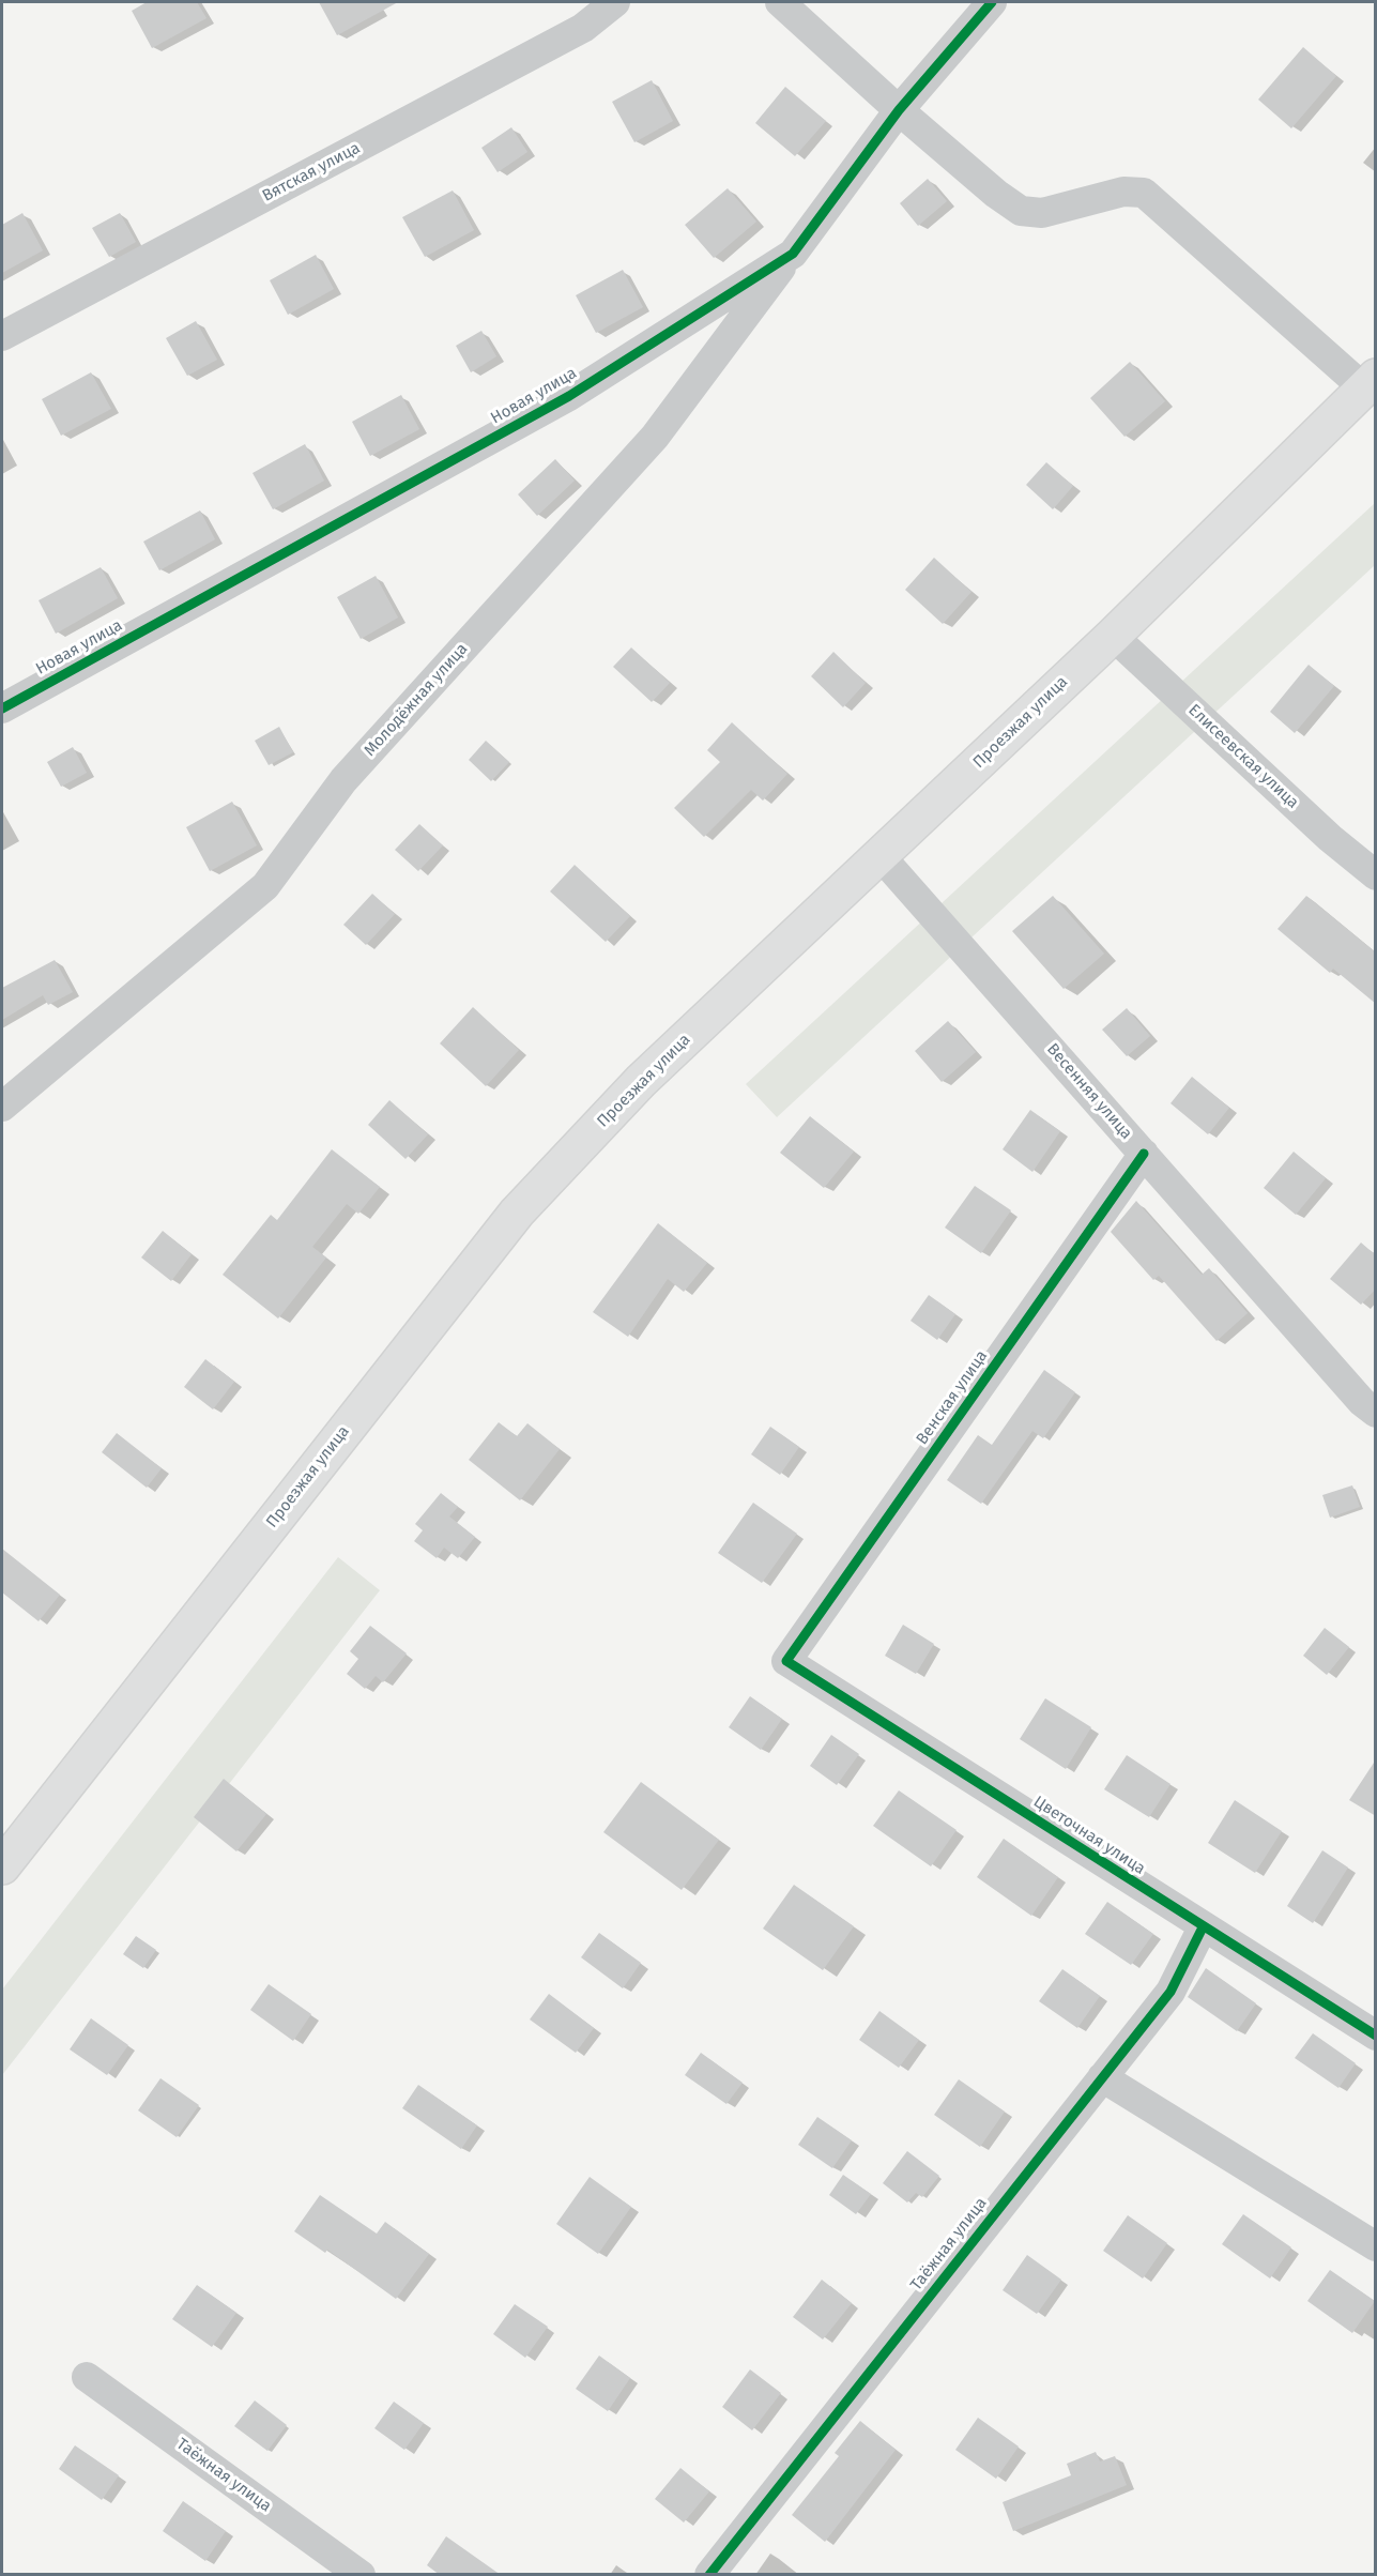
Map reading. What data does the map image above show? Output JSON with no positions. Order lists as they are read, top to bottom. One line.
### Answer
{"streets":{"main road":["Проезжая улица"],"street":["Вятская улица","Новая улица","Молодёжная улица","Елисеевская улица","Весенняя улица","Венская улица","Цветочная улица","Таёжная улица"]},"crossings":[["Новая улица","Молодёжная улица"],["Проезжая улица","Елисеевская улица"],["Проезжая улица","Весенняя улица"],["Весенняя улица","Венская улица"],["Венская улица","Цветочная улица"],["Цветочная улица","Таёжная улица"]]}
